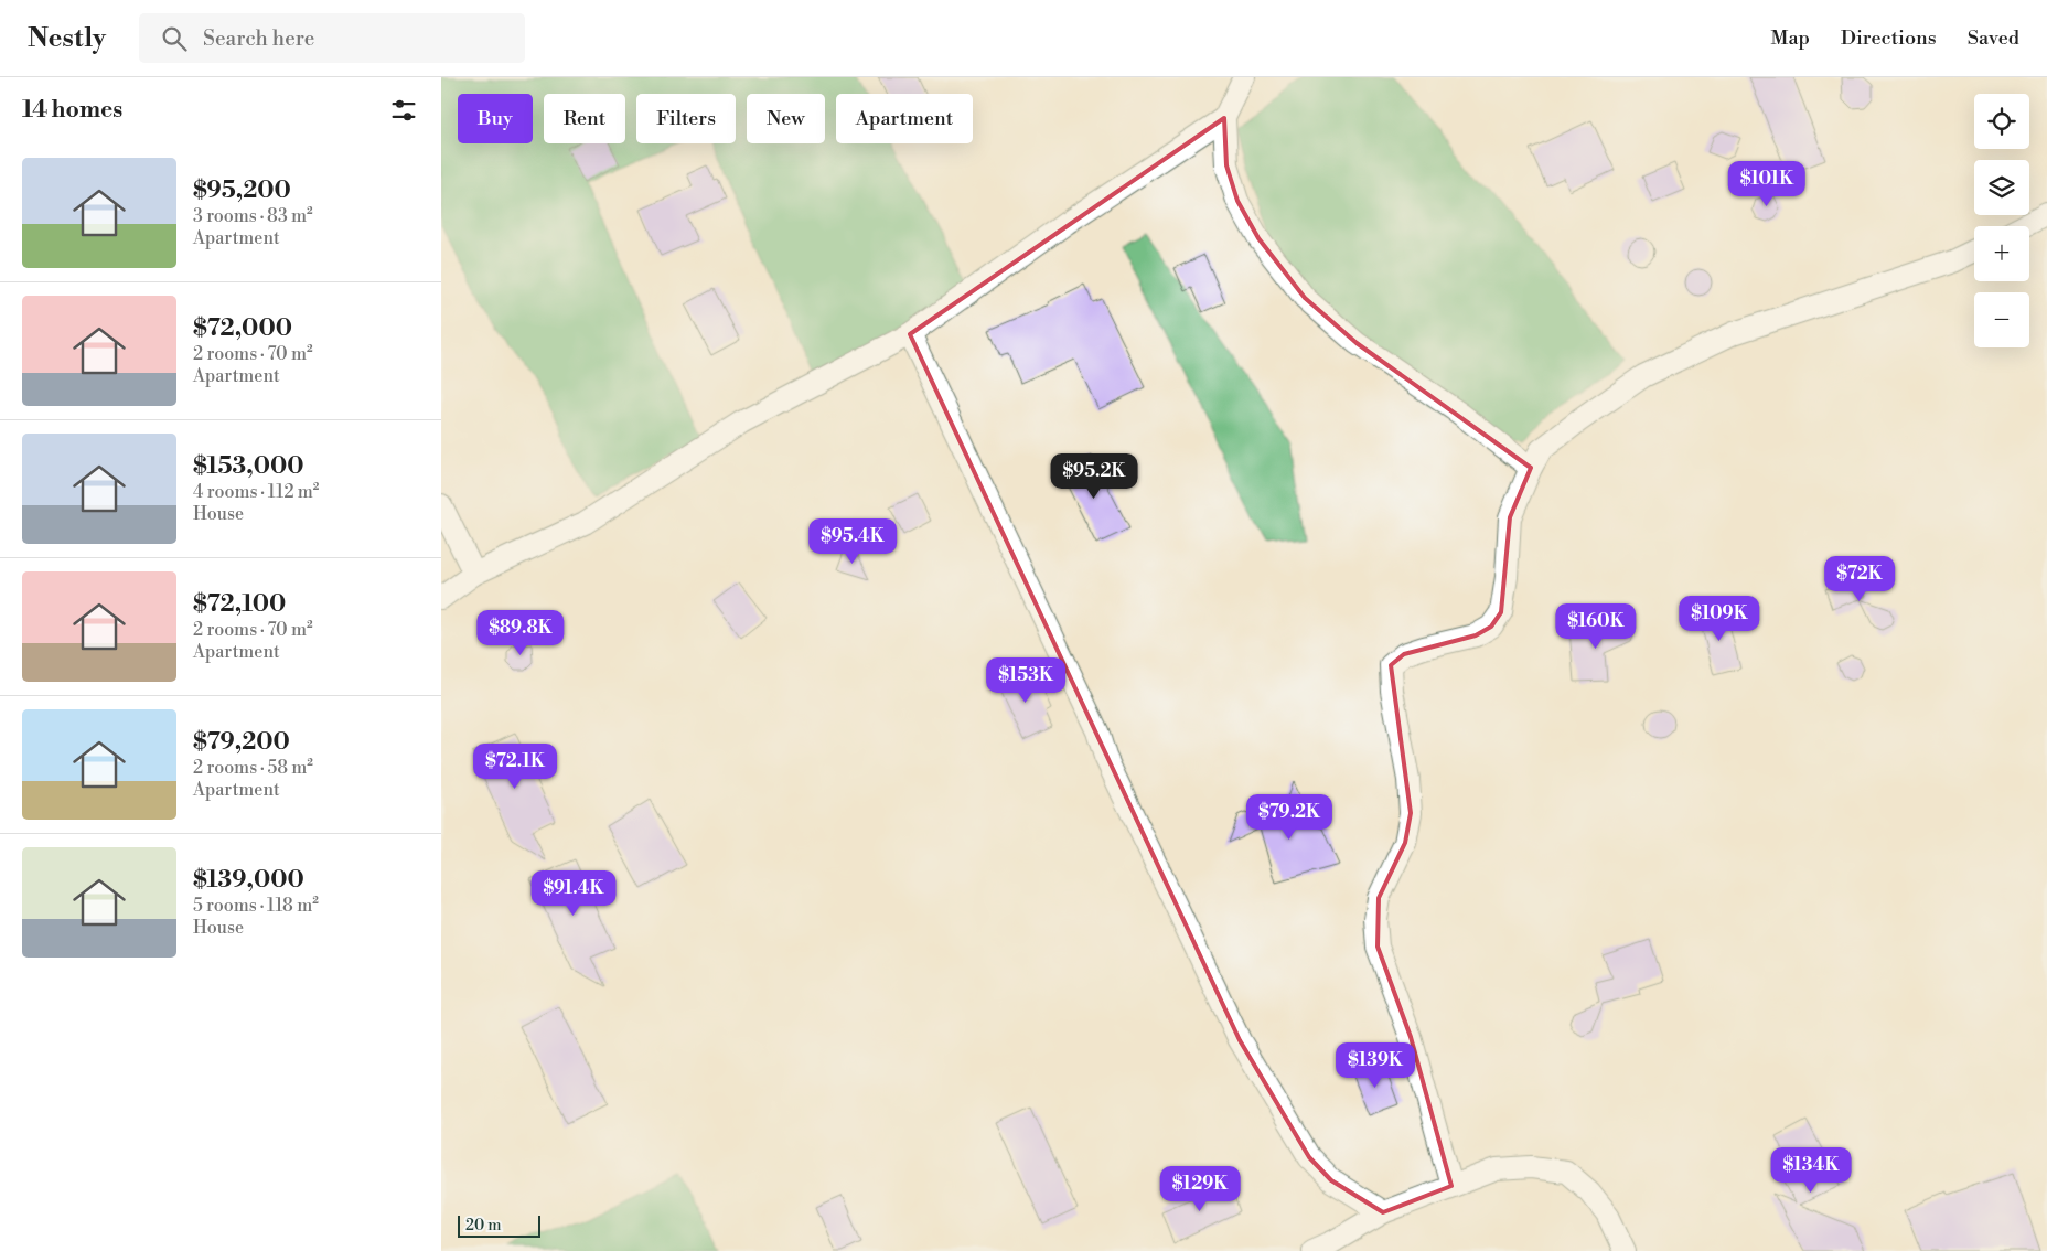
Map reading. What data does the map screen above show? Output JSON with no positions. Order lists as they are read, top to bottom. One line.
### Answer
{"scale_bar":"20 m","page":{"header":"Nestly","search":"Search here","nav":["Map","Directions","Saved"],"heading":"14 homes","map_buttons":["+","−"],"chip":["Buy","Rent","Filters","New","Apartment"],"list":[{"name":"$95,200","note":"3 rooms · 83 m² · Apartment"},{"name":"$72,000","note":"2 rooms · 70 m² · Apartment"},{"name":"$153,000","note":"4 rooms · 112 m² · House"},{"name":"$72,100","note":"2 rooms · 70 m² · Apartment"},{"name":"$79,200","note":"2 rooms · 58 m² · Apartment"},{"name":"$139,000","note":"5 rooms · 118 m² · House"}],"price":["$101K","$95.2K","$95.4K","$72K","$109K","$160K","$89.8K","$153K","$72.1K","$79.2K","$91.4K","$139K","$134K","$129K"],"scale":"20 m"}}
